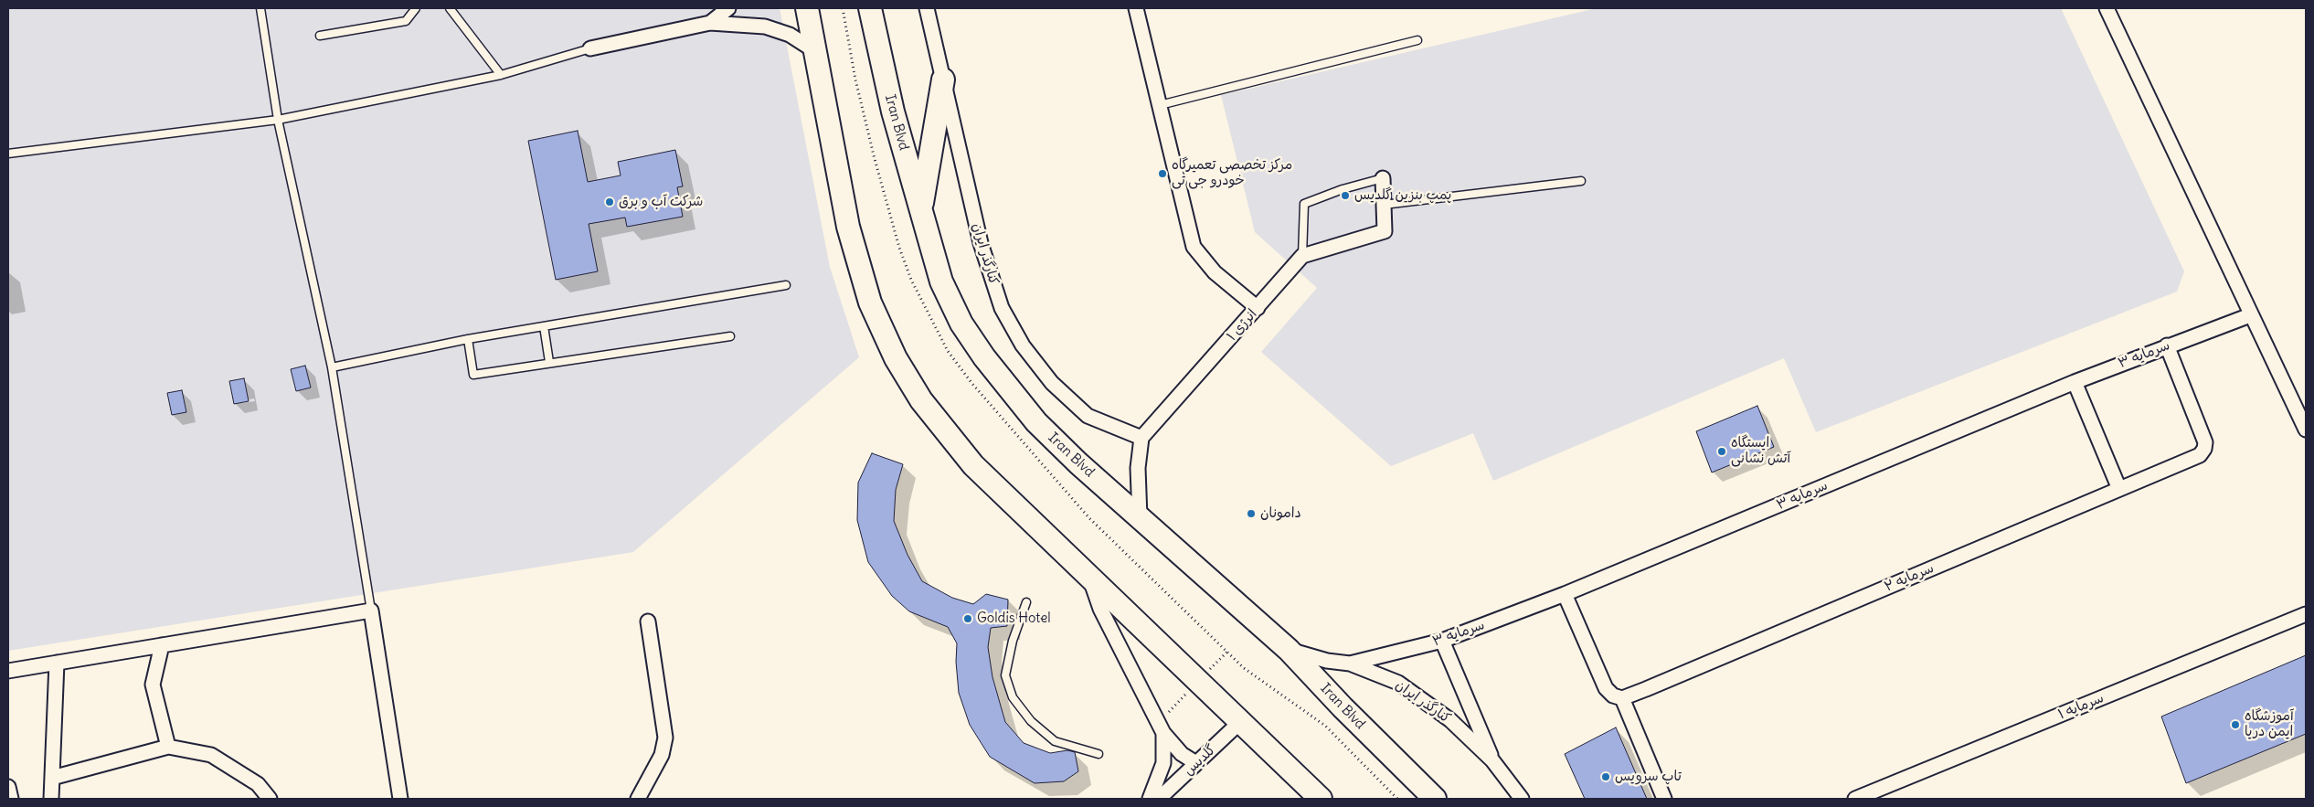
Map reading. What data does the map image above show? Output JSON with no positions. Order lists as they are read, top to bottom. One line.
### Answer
{"streets":{"main road":["Iran Blvd"],"street":["کنارگذر ایران","انرژی ۱","سرمایه ۳","سرمایه ۲","سرمایه ۱","گلدیس"]},"crossings":[["Iran Blvd","کنارگذر ایران"],["کنارگذر ایران","انرژی ۱"],["کنارگذر ایران","سرمایه ۳"],["سرمایه ۳","سرمایه ۲"]],"places":["مرکز تخصصی تعمیرگاه خودرو جی تی","پمپ بنزین گلدیس","شرکت آب و برق","ایستگاه آتش نشانی","دامونان","Goldis Hotel","آموزشگاه ایمن دریا","تاپ سرویس"]}
